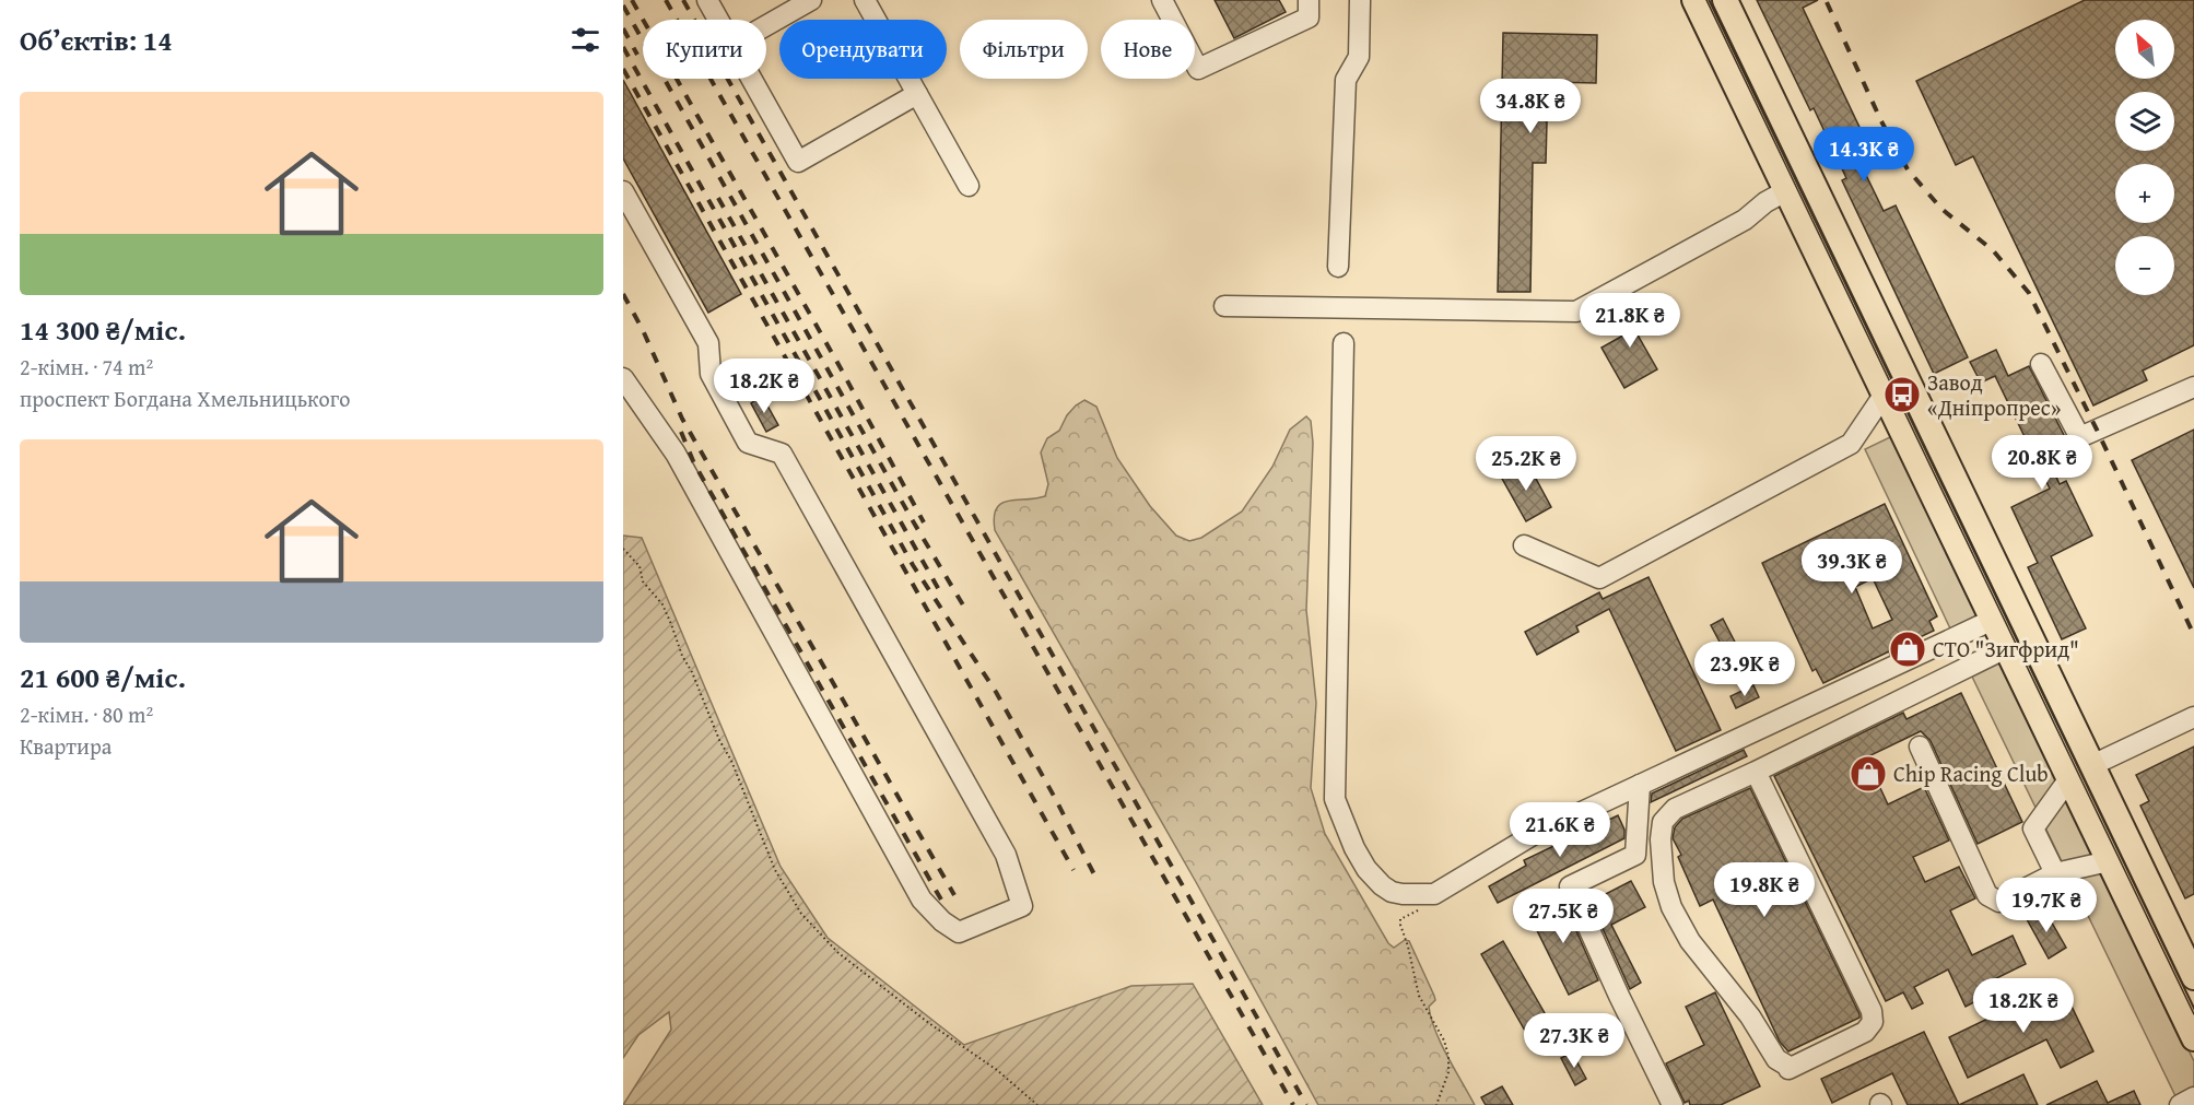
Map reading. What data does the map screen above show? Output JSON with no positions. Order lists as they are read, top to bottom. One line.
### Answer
{"places":{"bus stop":["Завод «Дніпропрес»"],"shop":["СТО \"Зигфрид\"","Chip Racing Club"]},"north":"top left","page":{"heading":"Об’єктів: 14","map_buttons":["+","−"],"chip":["Купити","Орендувати","Фільтри","Нове"],"list":[{"name":"14 300 ₴/міс.","note":"2-кімн. · 74 m² · проспект Богдана Хмельницького"},{"name":"21 600 ₴/міс.","note":"2-кімн. · 80 m² · Квартира"}],"price":["34.8K ₴","14.3K ₴","21.8K ₴","18.2K ₴","20.8K ₴","25.2K ₴","39.3K ₴","23.9K ₴","21.6K ₴","19.8K ₴","19.7K ₴","27.5K ₴","18.2K ₴","27.3K ₴"]}}
